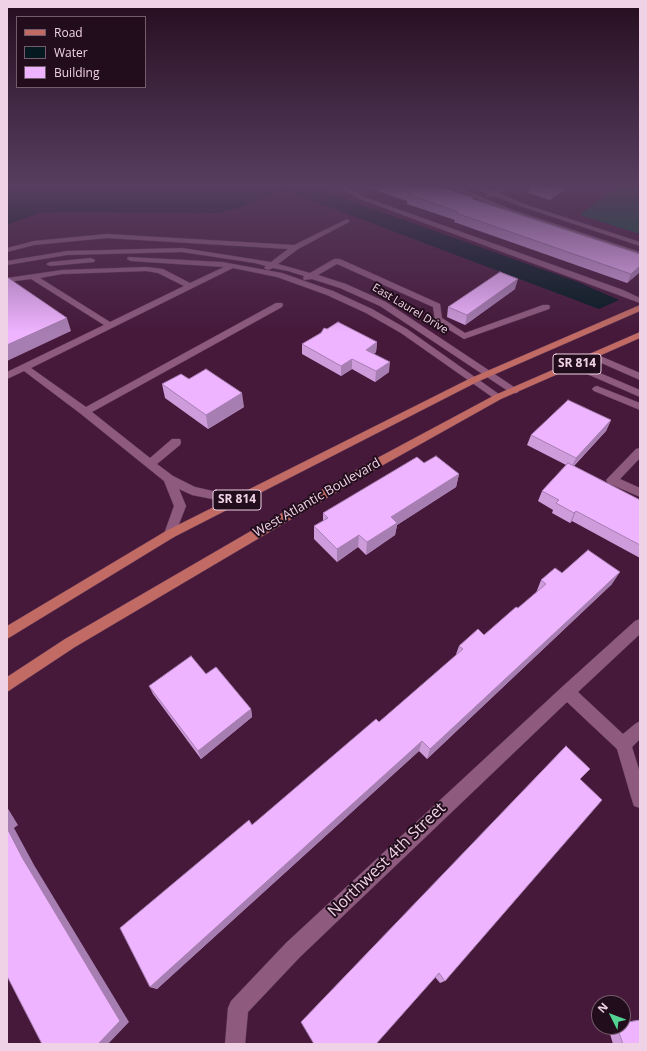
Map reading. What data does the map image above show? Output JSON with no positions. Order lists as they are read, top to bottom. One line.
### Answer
{"streets":{"main road":["SR 814","West Atlantic Boulevard"],"street":["East Laurel Drive","Northwest 4th Street"]},"crossings":[["East Laurel Drive","SR 814"],["East Laurel Drive","West Atlantic Boulevard"]],"legend":["Road","Water","Building"],"north":"top left"}
